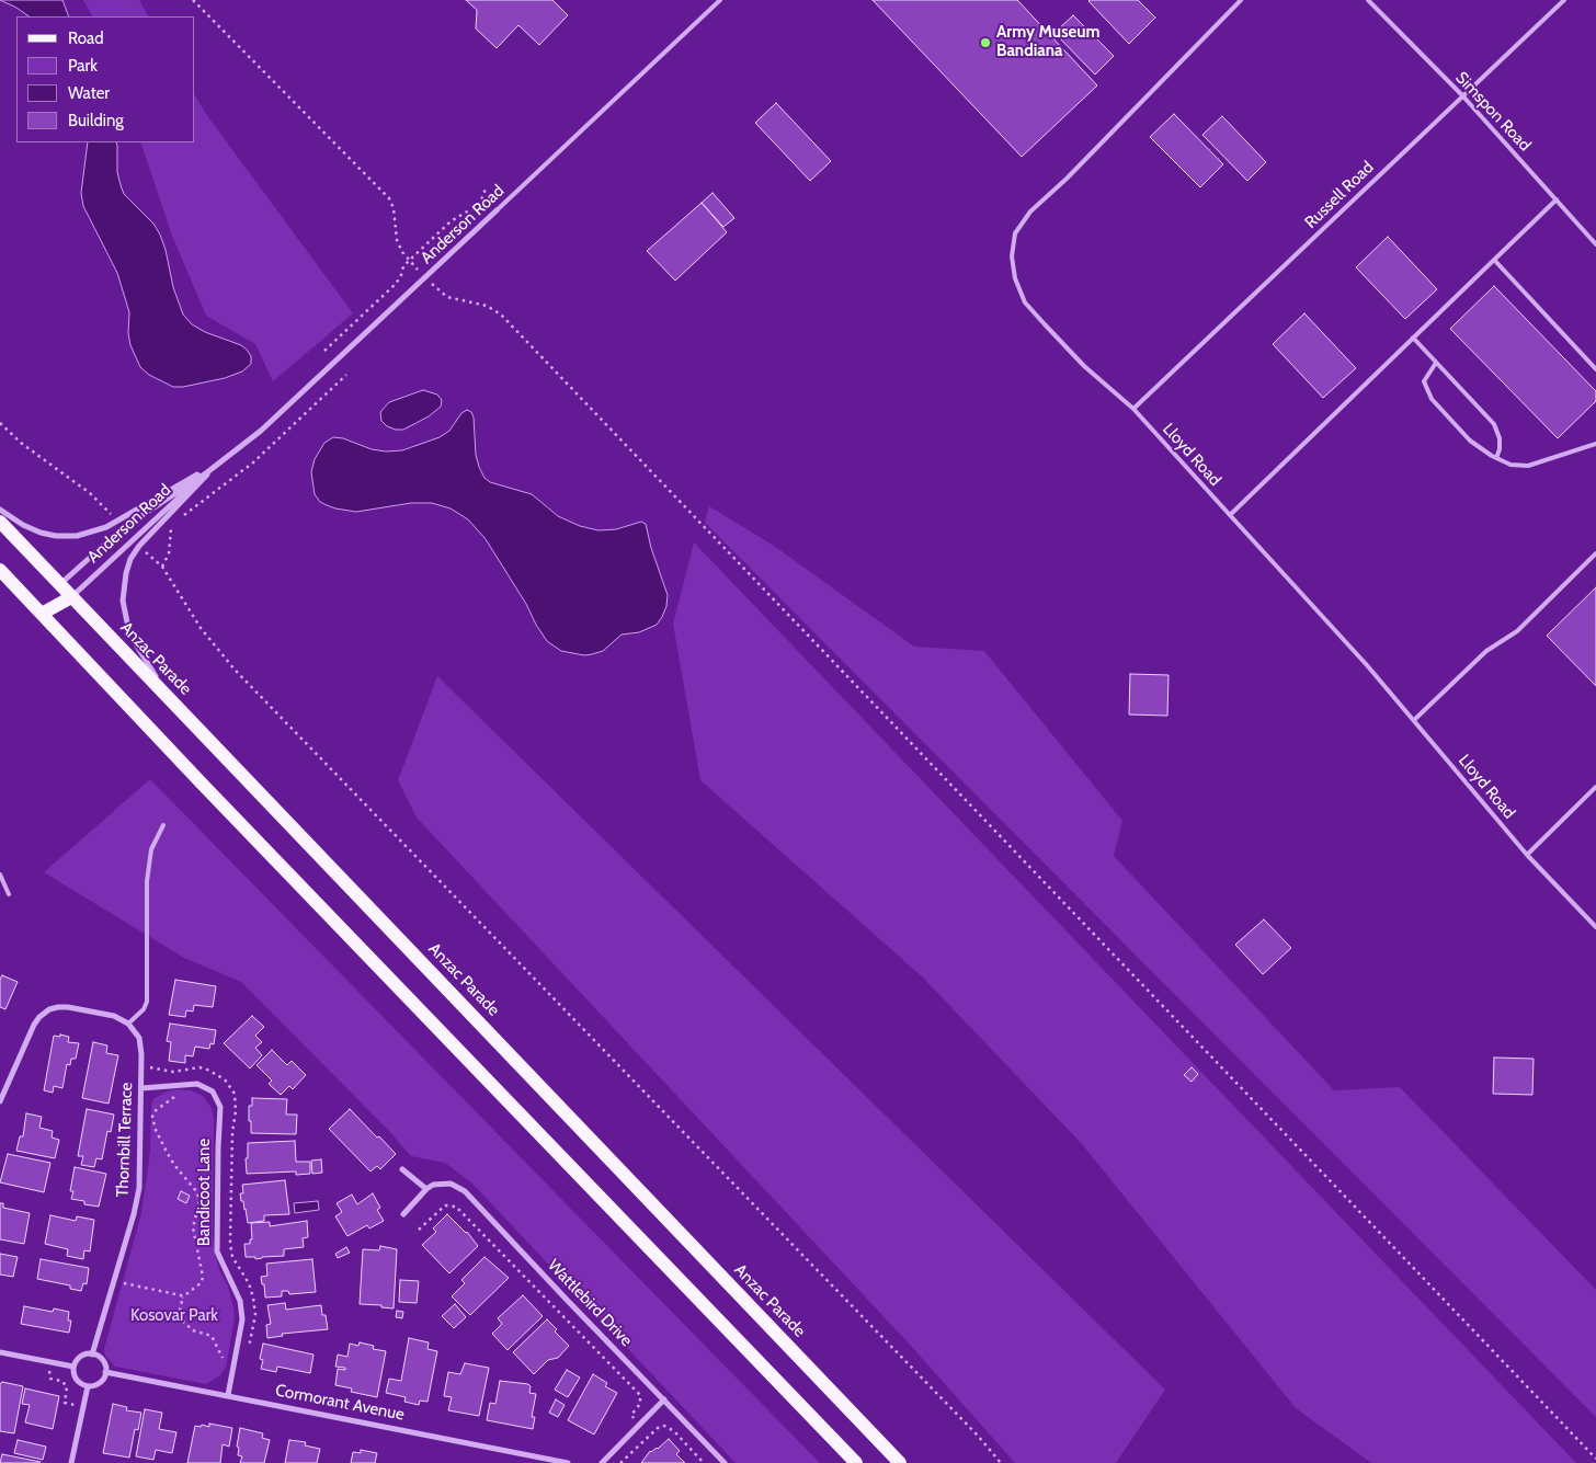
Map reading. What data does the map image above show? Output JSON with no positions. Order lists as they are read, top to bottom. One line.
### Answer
{"streets":{"main road":["Anzac Parade"],"street":["Anderson Road","Thornbill Terrace","Bandicoot Lane","Wattlebird Drive","Cormorant Avenue"],"lane":["Simspon Road","Russell Road","Lloyd Road"]},"crossings":[["Simspon Road","Russell Road"],["Russell Road","Lloyd Road"],["Anderson Road","Anzac Parade"],["Thornbill Terrace","Bandicoot Lane"],["Thornbill Terrace","Cormorant Avenue"],["Bandicoot Lane","Cormorant Avenue"]],"parks":["Kosovar Park"],"places":["Army Museum Bandiana"],"legend":["Road","Park","Water","Building"]}
